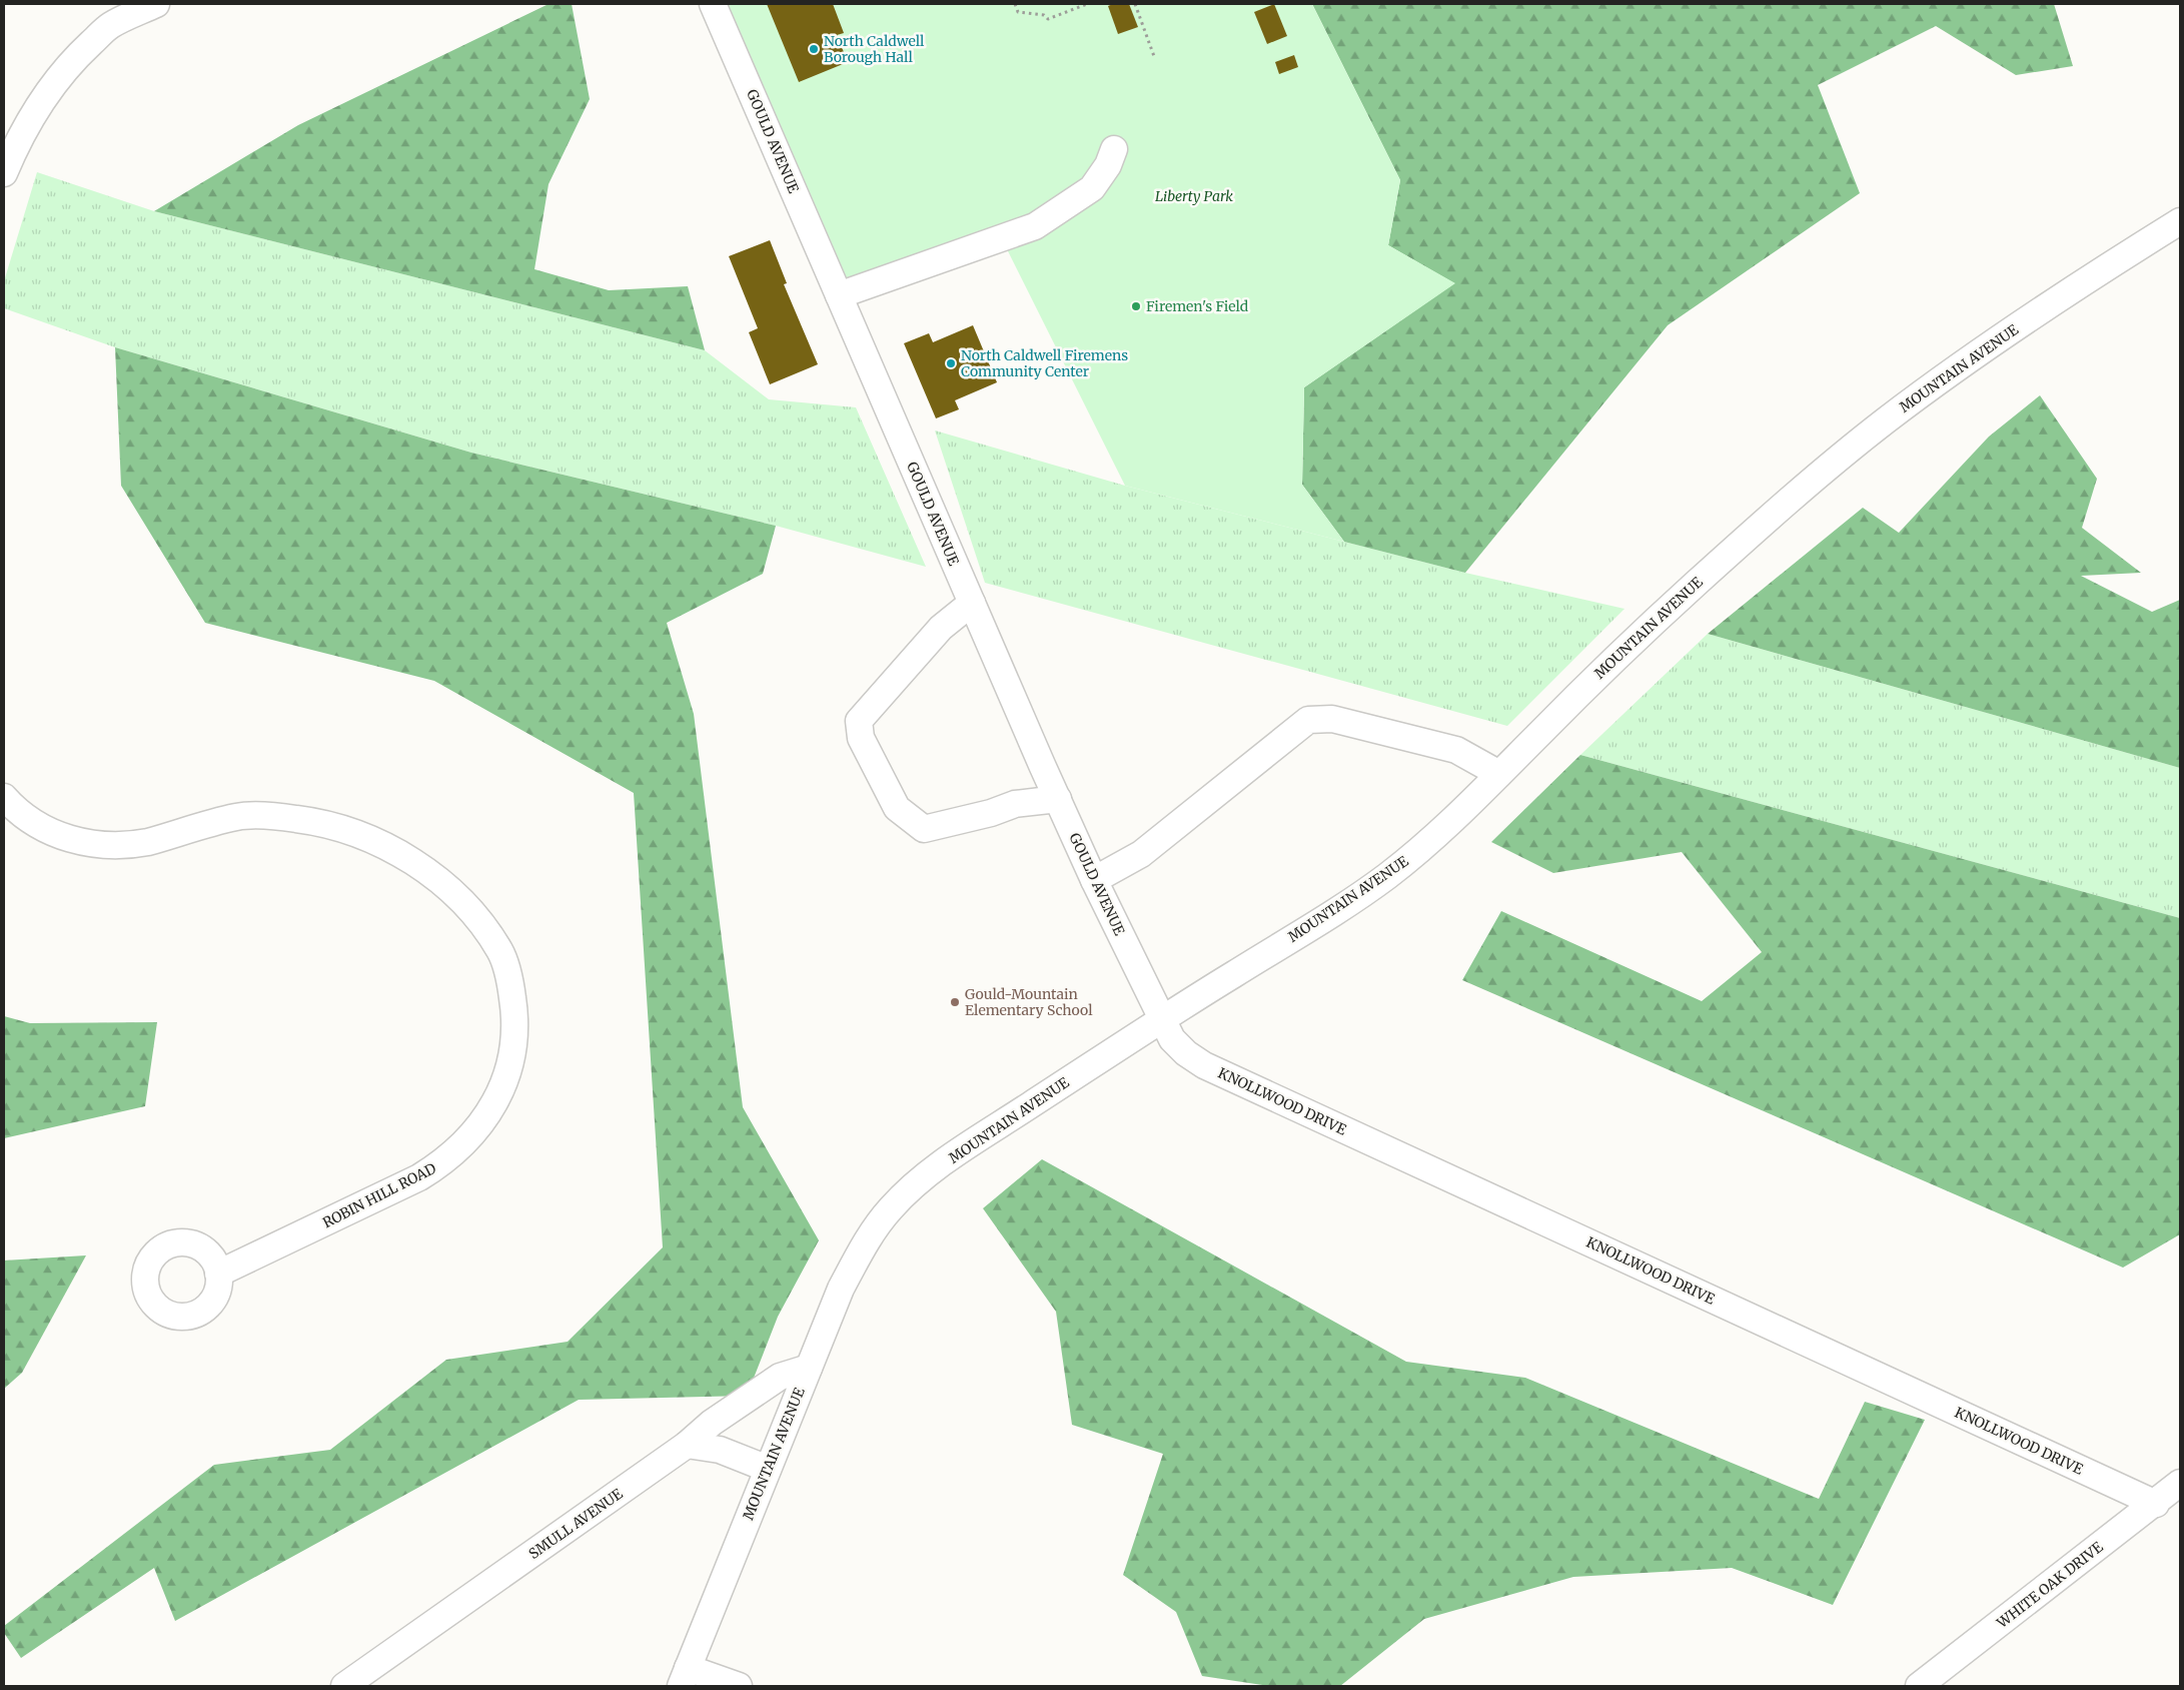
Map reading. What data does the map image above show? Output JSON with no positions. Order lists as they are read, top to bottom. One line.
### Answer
{"streets":{"street":["GOULD AVENUE","MOUNTAIN AVENUE","KNOLLWOOD DRIVE","ROBIN HILL ROAD","SMULL AVENUE","WHITE OAK DRIVE"]},"crossings":[["GOULD AVENUE","MOUNTAIN AVENUE"],["GOULD AVENUE","KNOLLWOOD DRIVE"],["MOUNTAIN AVENUE","KNOLLWOOD DRIVE"],["MOUNTAIN AVENUE","SMULL AVENUE"],["KNOLLWOOD DRIVE","WHITE OAK DRIVE"]],"parks":["Liberty Park"],"places":["North Caldwell Borough Hall","Firemen's Field","North Caldwell Firemens Community Center","Gould-Mountain Elementary School"]}
